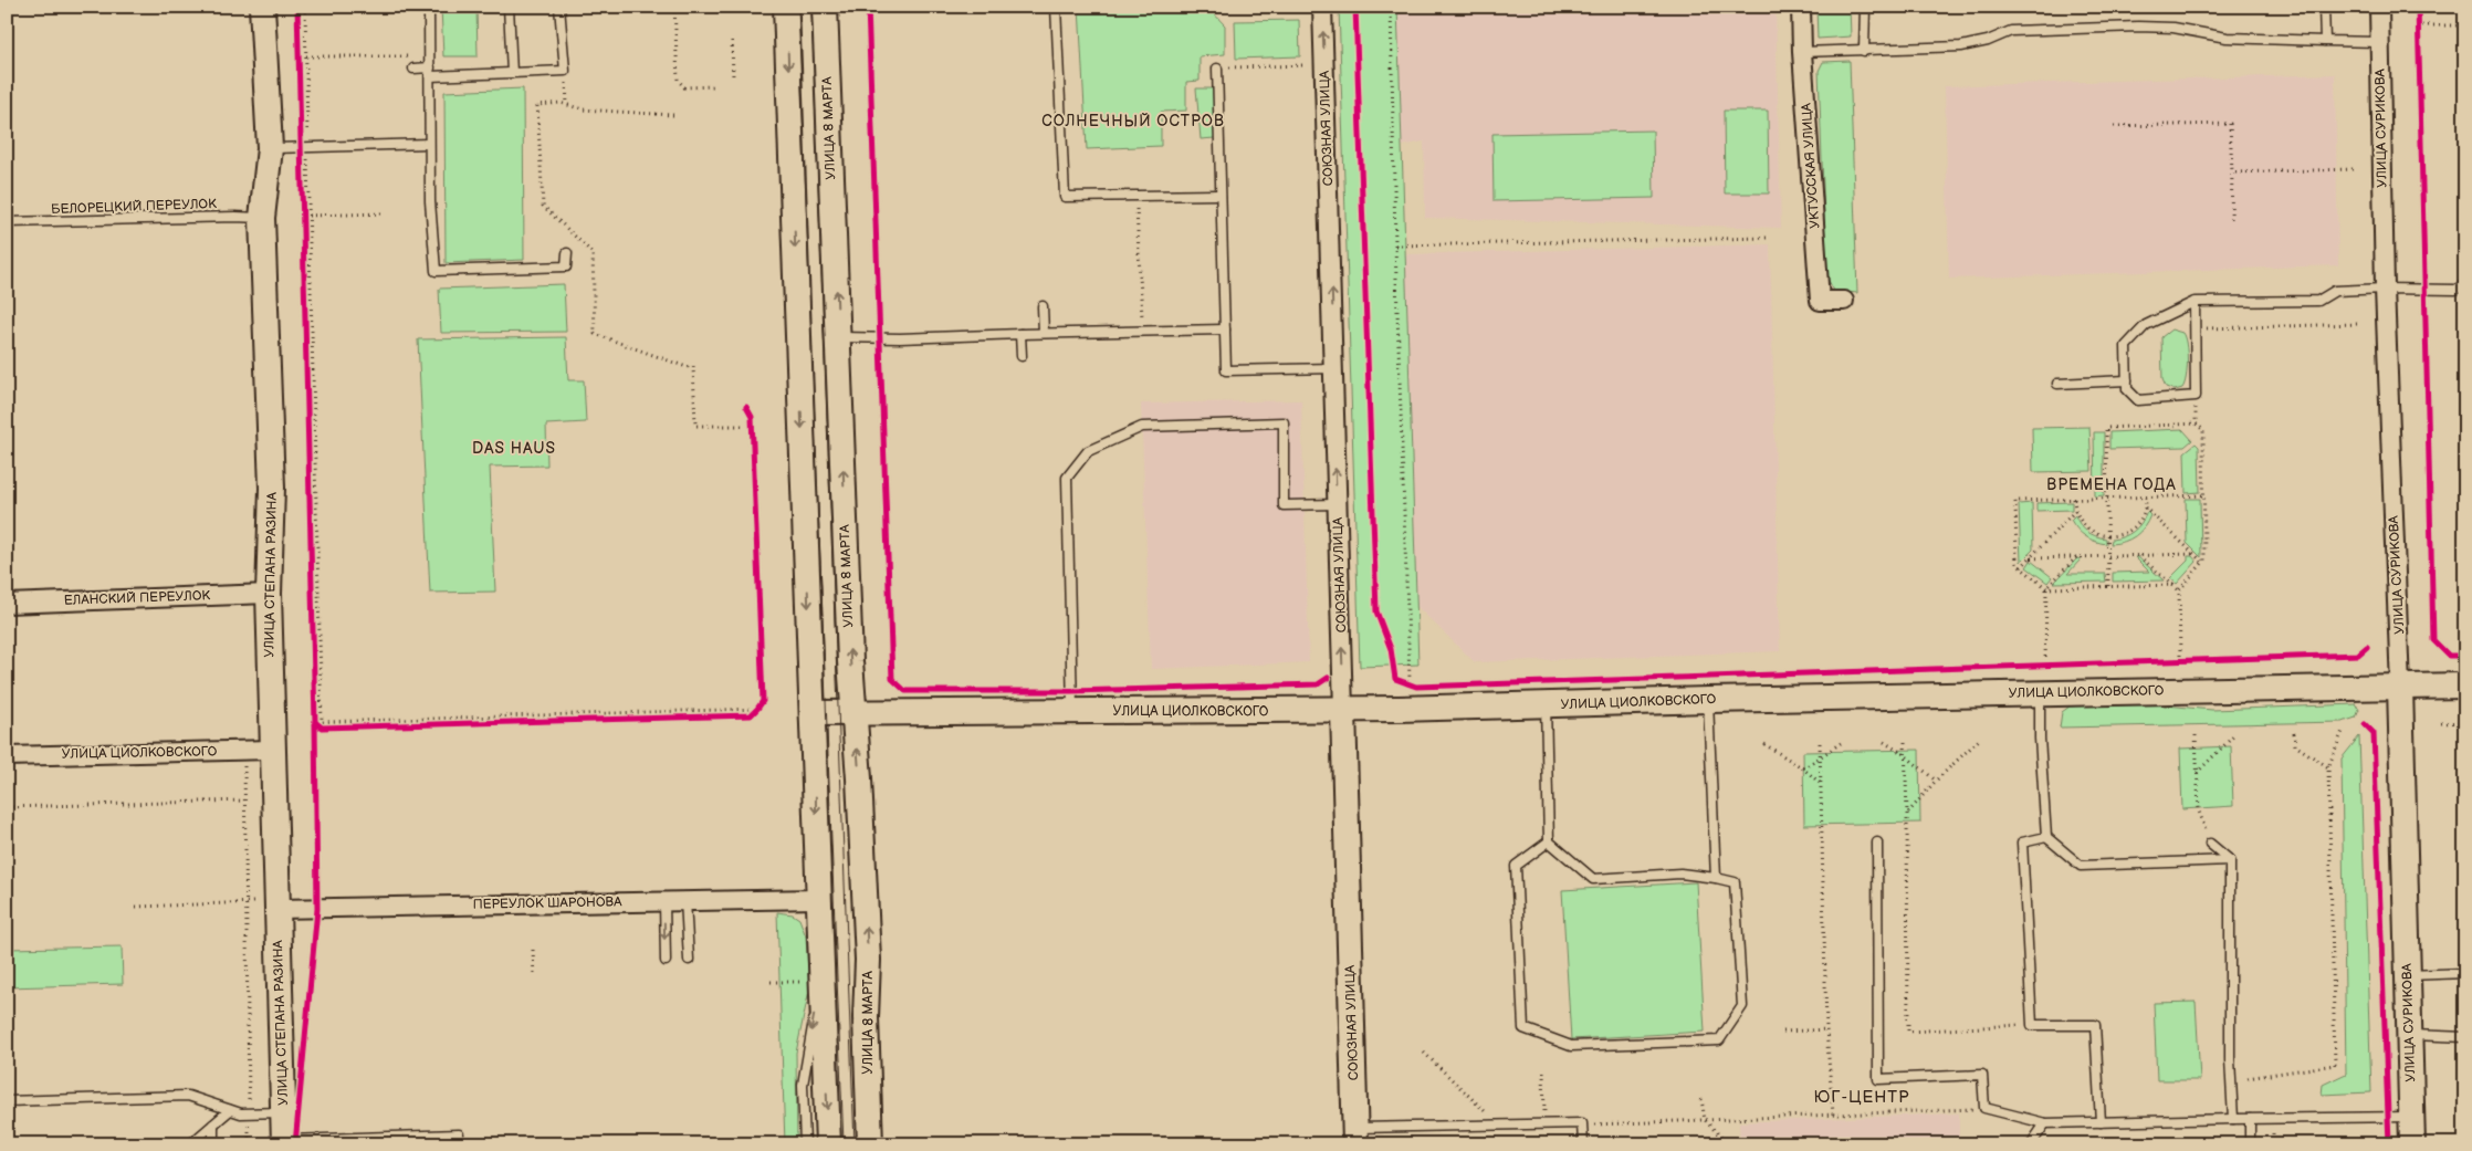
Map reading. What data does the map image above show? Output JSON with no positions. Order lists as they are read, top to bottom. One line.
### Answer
{"streets":{"street":["УЛИЦА 8 МАРТА","СОЮЗНАЯ УЛИЦА","УЛИЦА СУРИКОВА","УКТУССКАЯ УЛИЦА","УЛИЦА СТЕПАНА РАЗИНА","ЕЛАНСКИЙ ПЕРЕУЛОК","УЛИЦА ЦИОЛКОВСКОГО","ПЕРЕУЛОК ШАРОНОВА"],"lane":["БЕЛОРЕЦКИЙ ПЕРЕУЛОК"]},"crossings":[["УЛИЦА 8 МАРТА","УЛИЦА ЦИОЛКОВСКОГО"],["СОЮЗНАЯ УЛИЦА","УЛИЦА ЦИОЛКОВСКОГО"],["УЛИЦА СУРИКОВА","УЛИЦА ЦИОЛКОВСКОГО"],["БЕЛОРЕЦКИЙ ПЕРЕУЛОК","УЛИЦА СТЕПАНА РАЗИНА"],["УЛИЦА СТЕПАНА РАЗИНА","ЕЛАНСКИЙ ПЕРЕУЛОК"],["УЛИЦА СТЕПАНА РАЗИНА","УЛИЦА ЦИОЛКОВСКОГО"],["УЛИЦА СТЕПАНА РАЗИНА","ПЕРЕУЛОК ШАРОНОВА"]],"one_way":["СОЮЗНАЯ УЛИЦА"],"districts":["СОЛНЕЧНЫЙ ОСТРОВ","DAS HAUS","ВРЕМЕНА ГОДА","ЮГ-ЦЕНТР"]}
